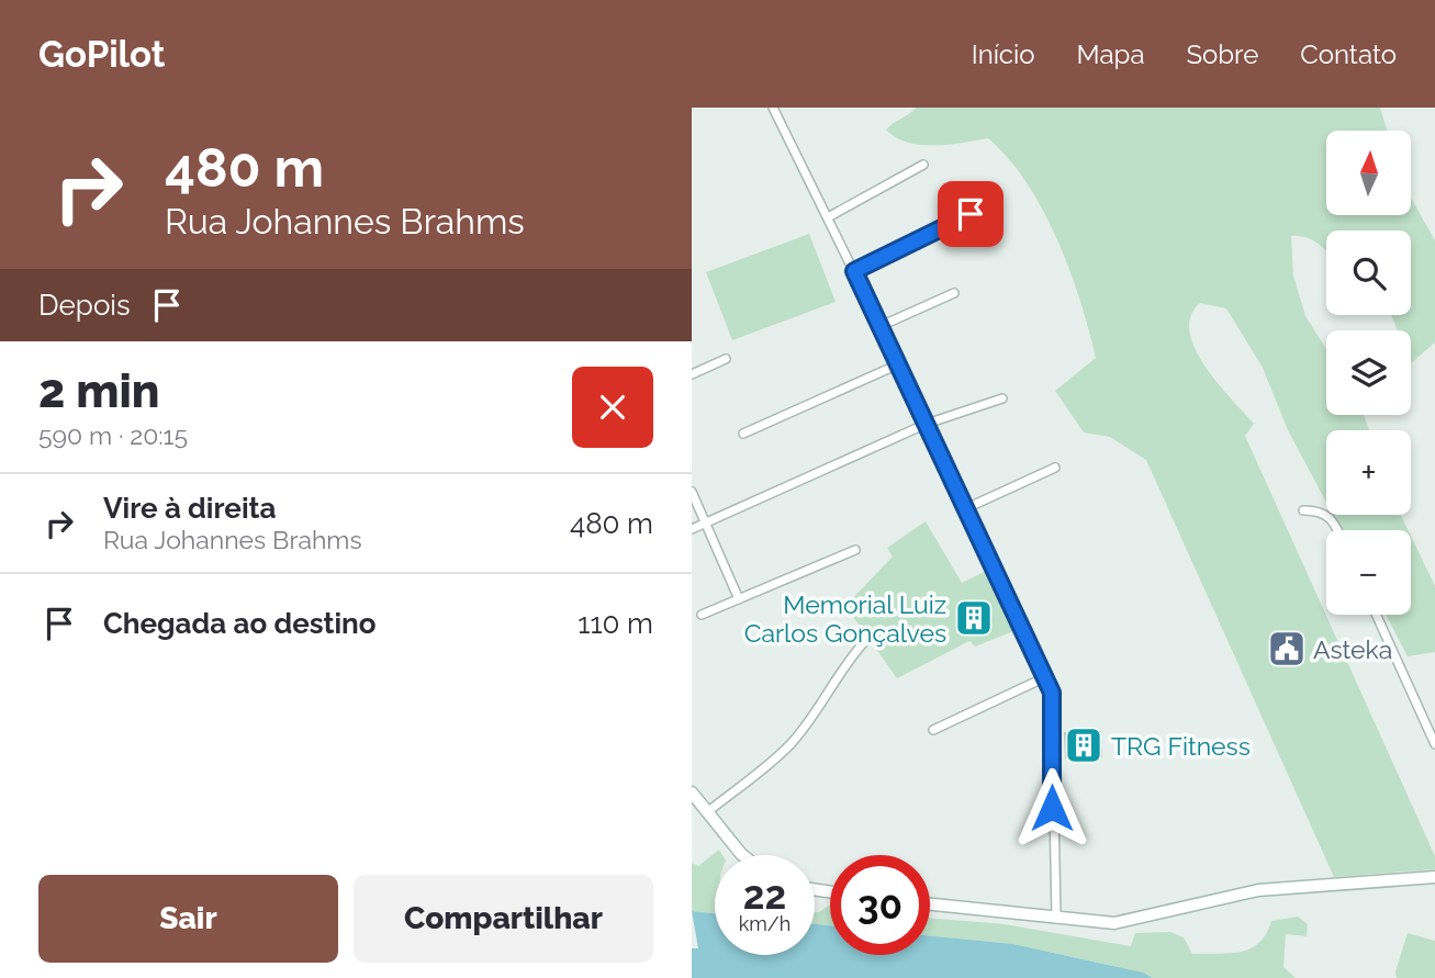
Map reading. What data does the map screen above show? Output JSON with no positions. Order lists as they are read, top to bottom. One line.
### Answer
{"places":{"building":["Memorial Luiz Carlos Gonçalves","TRG Fitness"],"public building":["Asteka"]},"north":"top","page":{"header":"GoPilot","nav":["Início","Mapa","Sobre","Contato"],"turn":["480 m","Rua Johannes Brahms"],"map_buttons":["+","−"],"then":"Depois","heading":["2 min","590 m · 20:15"],"list":[{"name":"Vire à direita","note":"Rua Johannes Brahms","value":"480 m"},{"name":"Chegada ao destino","value":"110 m"}],"speed":"22 km/h","limit":"30","buttons":["Sair","Compartilhar"]}}
